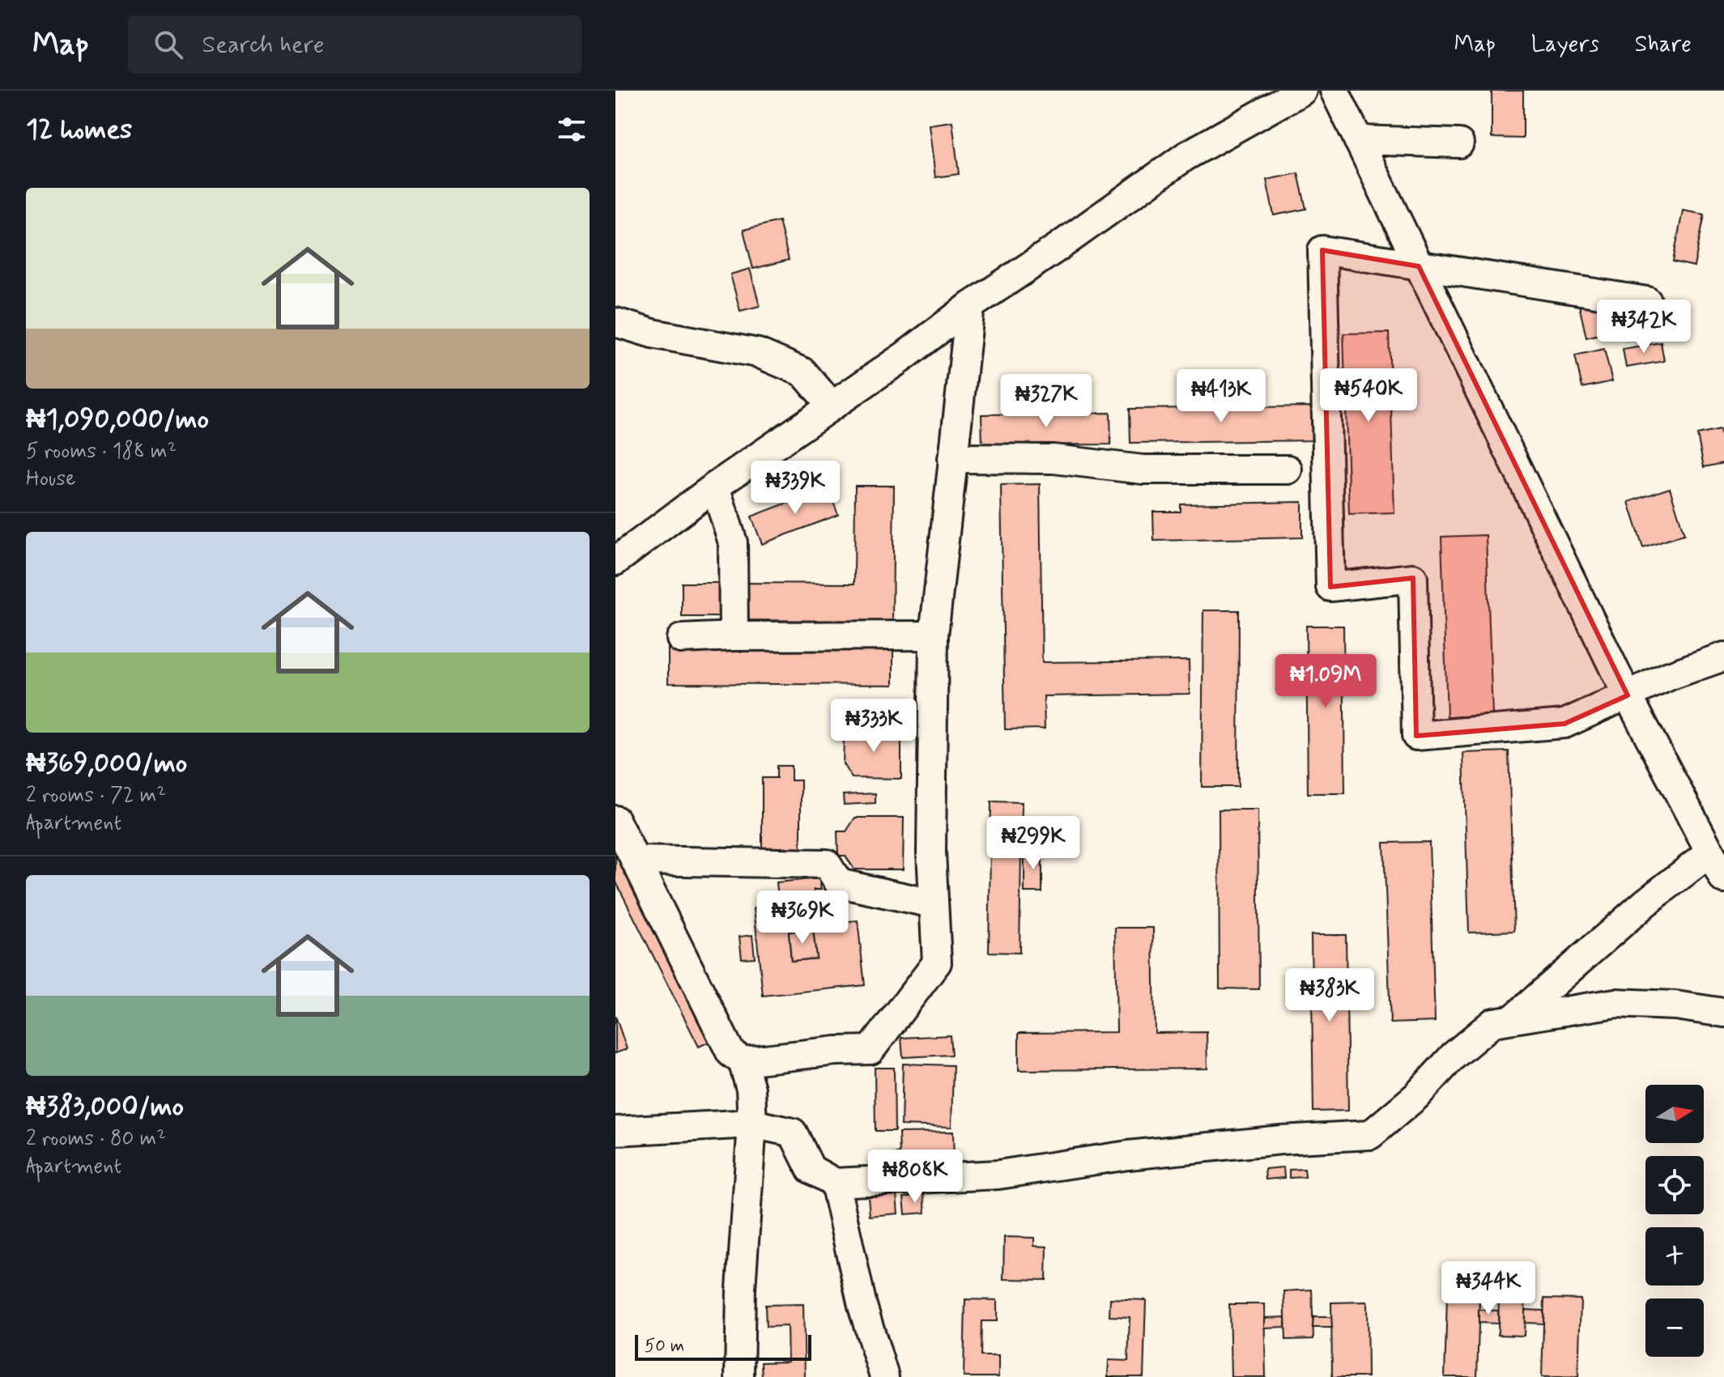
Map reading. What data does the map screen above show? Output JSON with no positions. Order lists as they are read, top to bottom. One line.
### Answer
{"scale_bar":"50 m","north":"right","page":{"header":"Map","search":"Search here","nav":["Map","Layers","Share"],"heading":"12 homes","list":[{"name":"₦1,090,000/mo","note":"5 rooms · 188 m² · House"},{"name":"₦369,000/mo","note":"2 rooms · 72 m² · Apartment"},{"name":"₦383,000/mo","note":"2 rooms · 80 m² · Apartment"}],"price":["₦342K","₦540K","₦413K","₦327K","₦339K","₦1.09M","₦333K","₦299K","₦369K","₦383K","₦808K","₦344K"],"map_buttons":["+","−"],"scale":"50 m"}}
